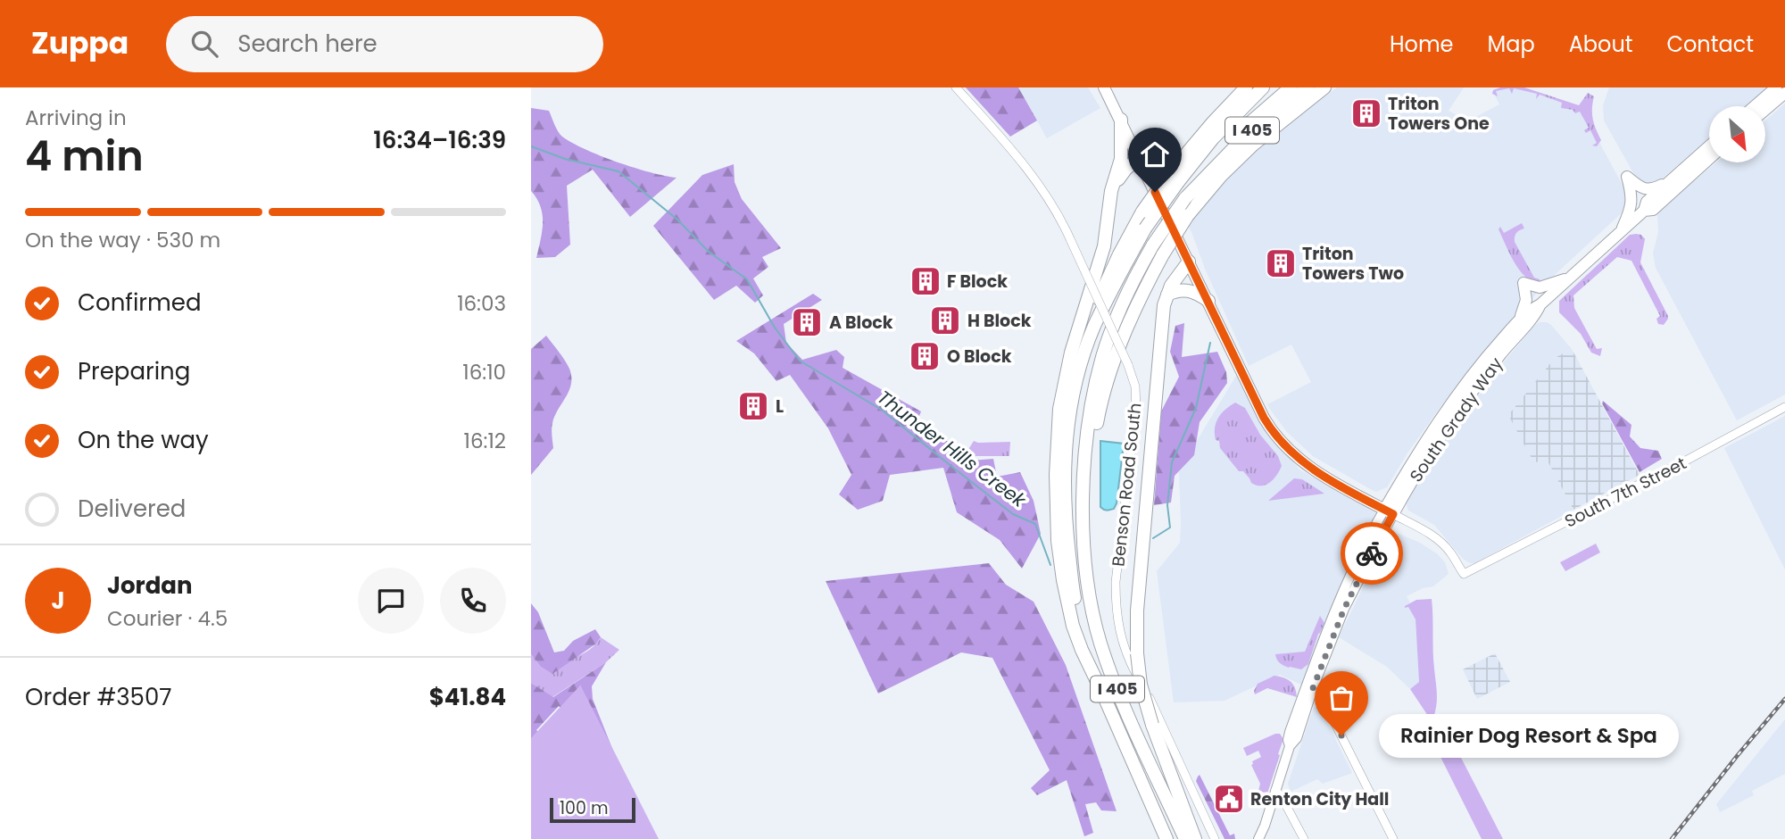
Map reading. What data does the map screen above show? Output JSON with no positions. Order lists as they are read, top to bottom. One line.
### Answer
{"streets":{"highway":["I 405"],"main road":["South Grady Way"],"street":["Benson Road South","South 7th Street"]},"water":["Thunder Hills Creek"],"places":{"building":["Triton Towers One","Triton Towers Two","F Block","H Block","A Block","O Block","L"],"other":["Rainier Dog Resort & Spa"],"public building":["Renton City Hall"]},"scale_bar":"100 m","north":"bottom right","page":{"header":"Zuppa","search":"Search here","nav":["Home","Map","About","Contact"],"heading":["4 min","Arriving in","16:34–16:39"],"panel":["Jordan","Courier · 4.5","Order #3507","$41.84"],"bar":"On the way · 530 m","list":[["Confirmed","16:03"],["Preparing","16:10"],["On the way","16:12"],"Delivered"],"round":"J","bubble":"Rainier Dog Resort & Spa","scale":"100 m"}}
